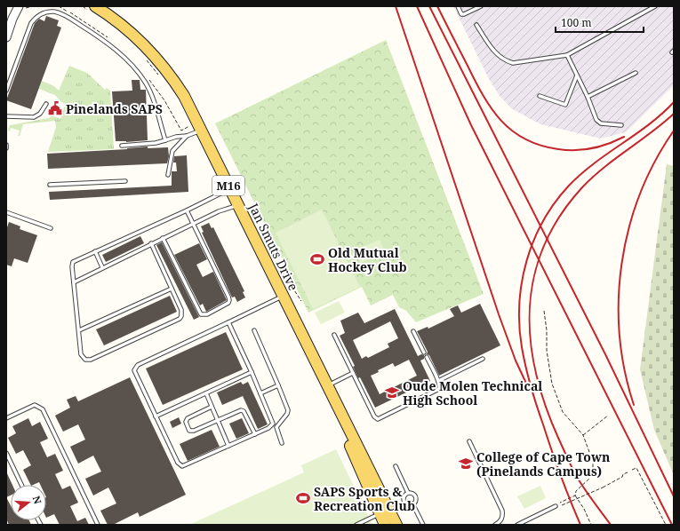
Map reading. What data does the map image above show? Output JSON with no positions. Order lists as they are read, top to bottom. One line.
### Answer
{"streets":{"main road":["M16","Jan Smuts Drive"]},"places":{"public building":["Pinelands SAPS"],"sports":["Old Mutual Hockey Club","SAPS Sports & Recreation Club"],"school or university":["Oude Molen Technical High School","College of Cape Town (Pinelands Campus)"]},"scale_bar":"100 m","north":"right"}
